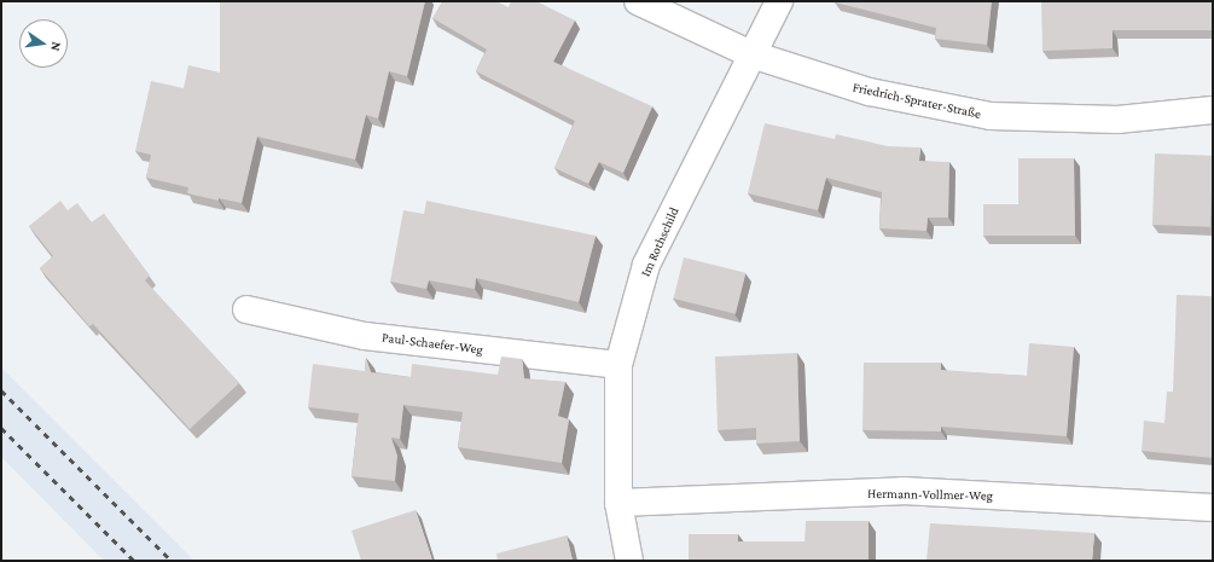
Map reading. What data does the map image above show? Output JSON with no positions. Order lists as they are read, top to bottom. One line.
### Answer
{"streets":{"street":["Friedrich-Sprater-Straße","Im Rothschild","Paul-Schaefer-Weg","Hermann-Vollmer-Weg"]},"crossings":[["Friedrich-Sprater-Straße","Im Rothschild"],["Im Rothschild","Paul-Schaefer-Weg"],["Im Rothschild","Hermann-Vollmer-Weg"]],"north":"right"}
